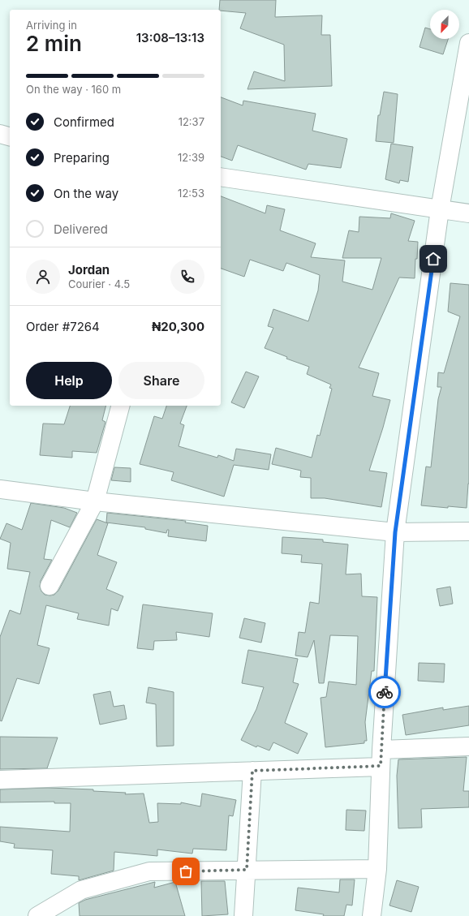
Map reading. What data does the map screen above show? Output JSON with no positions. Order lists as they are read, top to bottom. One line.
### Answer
{"north":"bottom left","page":{"heading":["2 min","Arriving in","13:08–13:13"],"panel":["Jordan","Courier · 4.5","Order #7264","₦20,300"],"bar":"On the way · 160 m","list":[["Confirmed","12:37"],["Preparing","12:39"],["On the way","12:53"],"Delivered"],"buttons":["Help","Share"]}}
